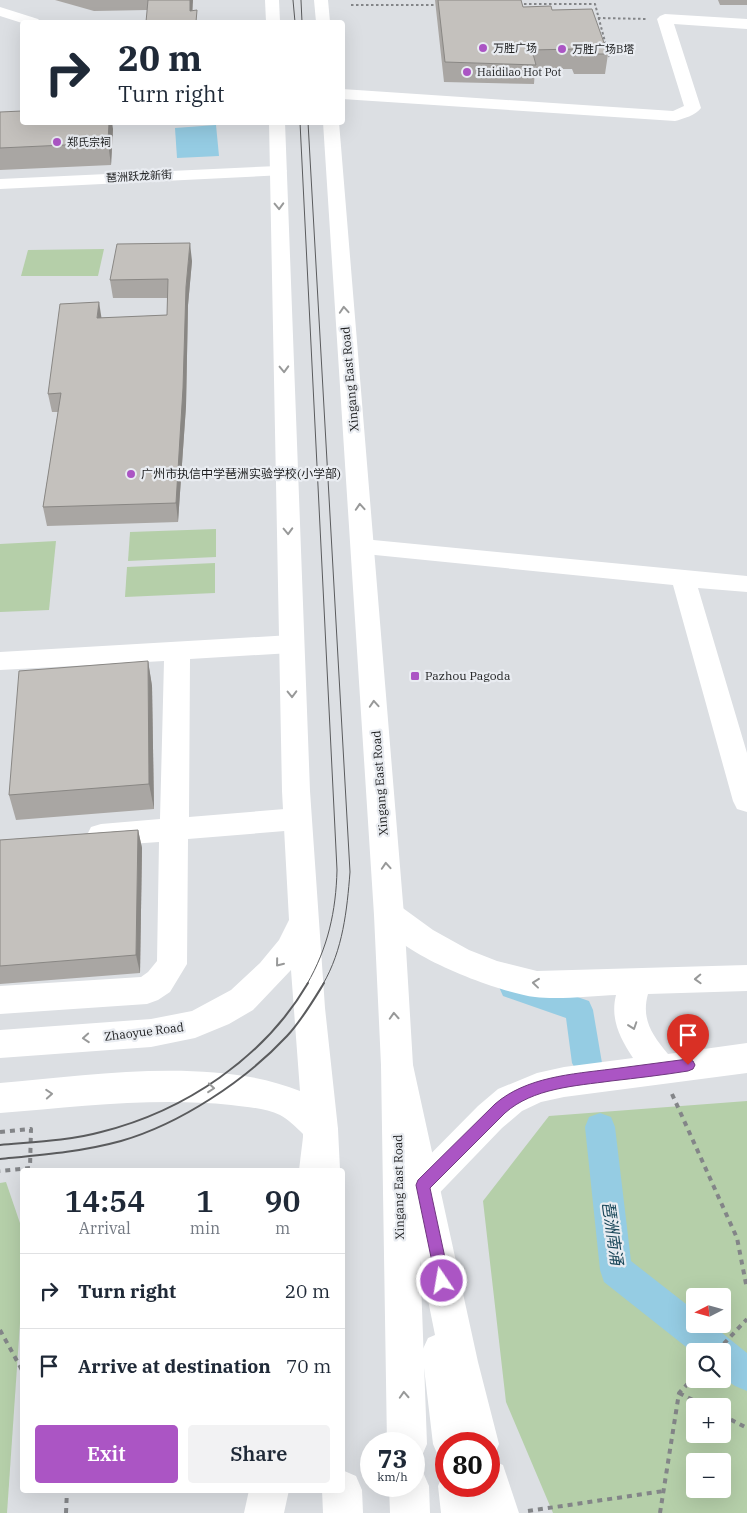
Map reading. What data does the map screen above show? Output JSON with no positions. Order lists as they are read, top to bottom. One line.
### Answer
{"streets":{"main road":["琶洲跃龙新街","Xingang East Road","Zhaoyue Road"]},"one_way":["Zhaoyue Road"],"water":["琶洲南涌"],"places":{"other":["万胜广场","万胜广场B塔","Haidilao Hot Pot","郑氏宗祠","广州市执信中学琶洲实验学校(小学部)"],"transit":["Pazhou Pagoda"]},"north":"left","page":{"turn":["20 m","Turn right"],"eta":["14:54","Arrival","1","min","90","m"],"list":[{"name":"Turn right","value":"20 m"},{"name":"Arrive at destination","value":"70 m"}],"map_buttons":["+","−"],"buttons":["Exit","Share"],"speed":"73 km/h","limit":"80"}}
